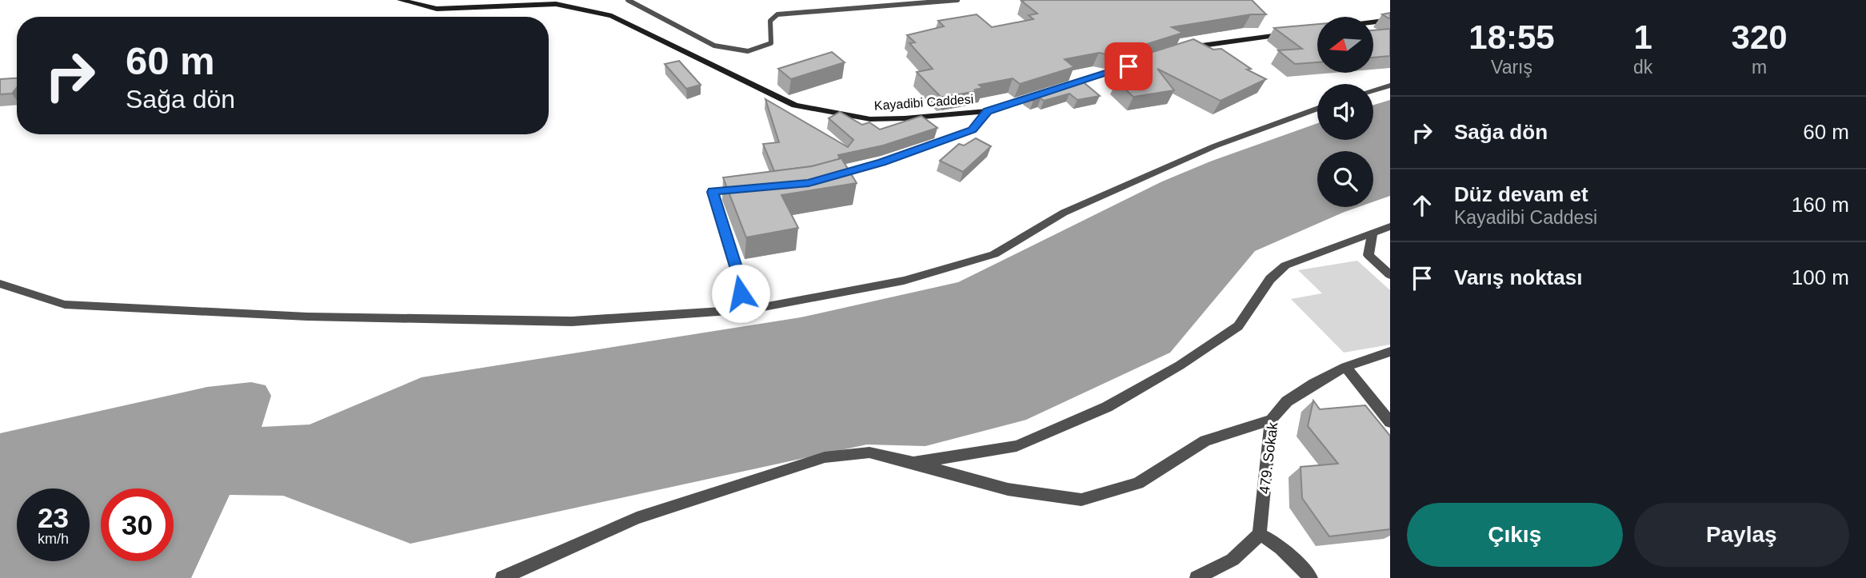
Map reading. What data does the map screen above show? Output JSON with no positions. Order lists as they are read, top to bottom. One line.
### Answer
{"streets":{"street":["Kayadibi Caddesi","479. Sokak"]},"north":"left","page":{"eta":["18:55","Varış","1","dk","320","m"],"turn":["60 m","Sağa dön"],"list":[{"name":"Sağa dön","value":"60 m"},{"name":"Düz devam et","note":"Kayadibi Caddesi","value":"160 m"},{"name":"Varış noktası","value":"100 m"}],"speed":"23 km/h","limit":"30","buttons":["Çıkış","Paylaş"]}}
